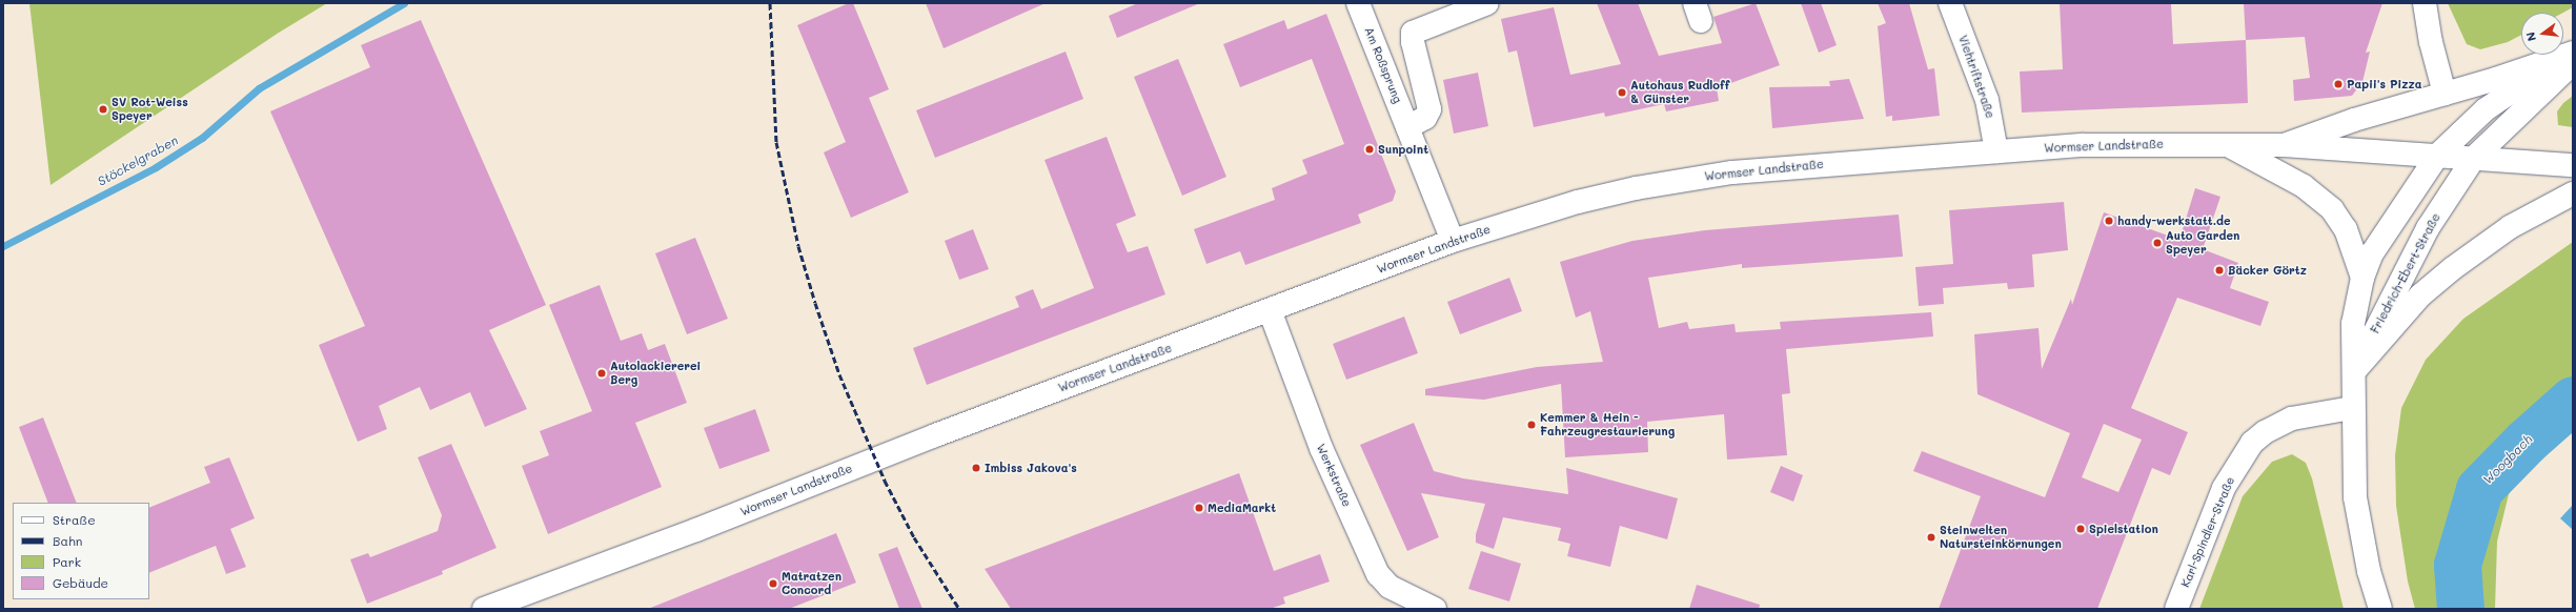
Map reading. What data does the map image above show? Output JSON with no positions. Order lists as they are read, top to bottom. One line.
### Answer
{"streets":{"main road":["Am Roßsprung","Viehtriftstraße","Wormser Landstraße","Friedrich-Ebert-Straße","Werkstraße","Karl-Spindler-Straße"]},"crossings":[["Am Roßsprung","Wormser Landstraße"],["Viehtriftstraße","Wormser Landstraße"],["Wormser Landstraße","Friedrich-Ebert-Straße"],["Wormser Landstraße","Werkstraße"],["Friedrich-Ebert-Straße","Karl-Spindler-Straße"]],"water":["Stöckelgraben","Woogbach"],"places":["Papii's Pizza","Autohaus Rudloff & Günster","SV Rot-Weiss Speyer","Sunpoint","handy-werkstatt.de","Auto Garden Speyer","Bäcker Görtz","Autolackiererei Berg","Kemmer & Hein - Fahrzeugrestaurierung","Imbiss Jakova's","MediaMarkt","Spielstation","Steinwelten Natursteinkörnungen","Matratzen Concord"],"legend":["Straße","Bahn","Park","Gebäude"],"north":"left"}
